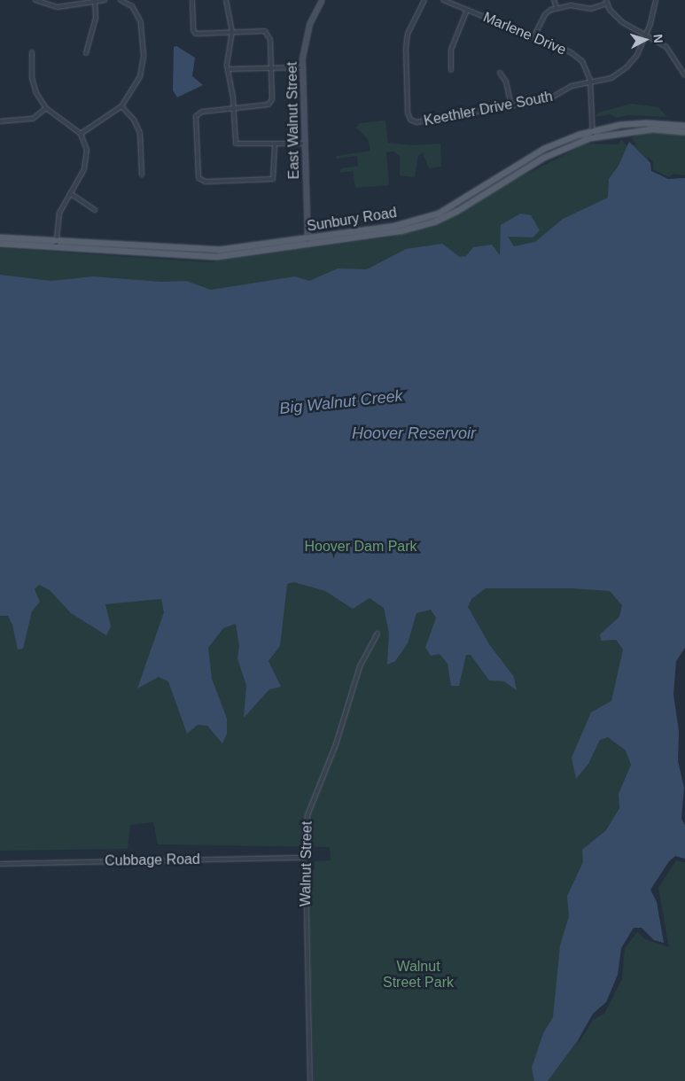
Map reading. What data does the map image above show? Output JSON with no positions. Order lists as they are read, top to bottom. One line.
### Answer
{"streets":{"main road":["East Walnut Street","Sunbury Road"],"street":["Marlene Drive","Keethler Drive South","Cubbage Road","Walnut Street"]},"crossings":[["Marlene Drive","Keethler Drive South"],["Marlene Drive","Sunbury Road"],["East Walnut Street","Sunbury Road"],["Cubbage Road","Walnut Street"]],"water":["Big Walnut Creek","Hoover Reservoir"],"parks":["Hoover Dam Park","Walnut Street Park"],"north":"right"}
